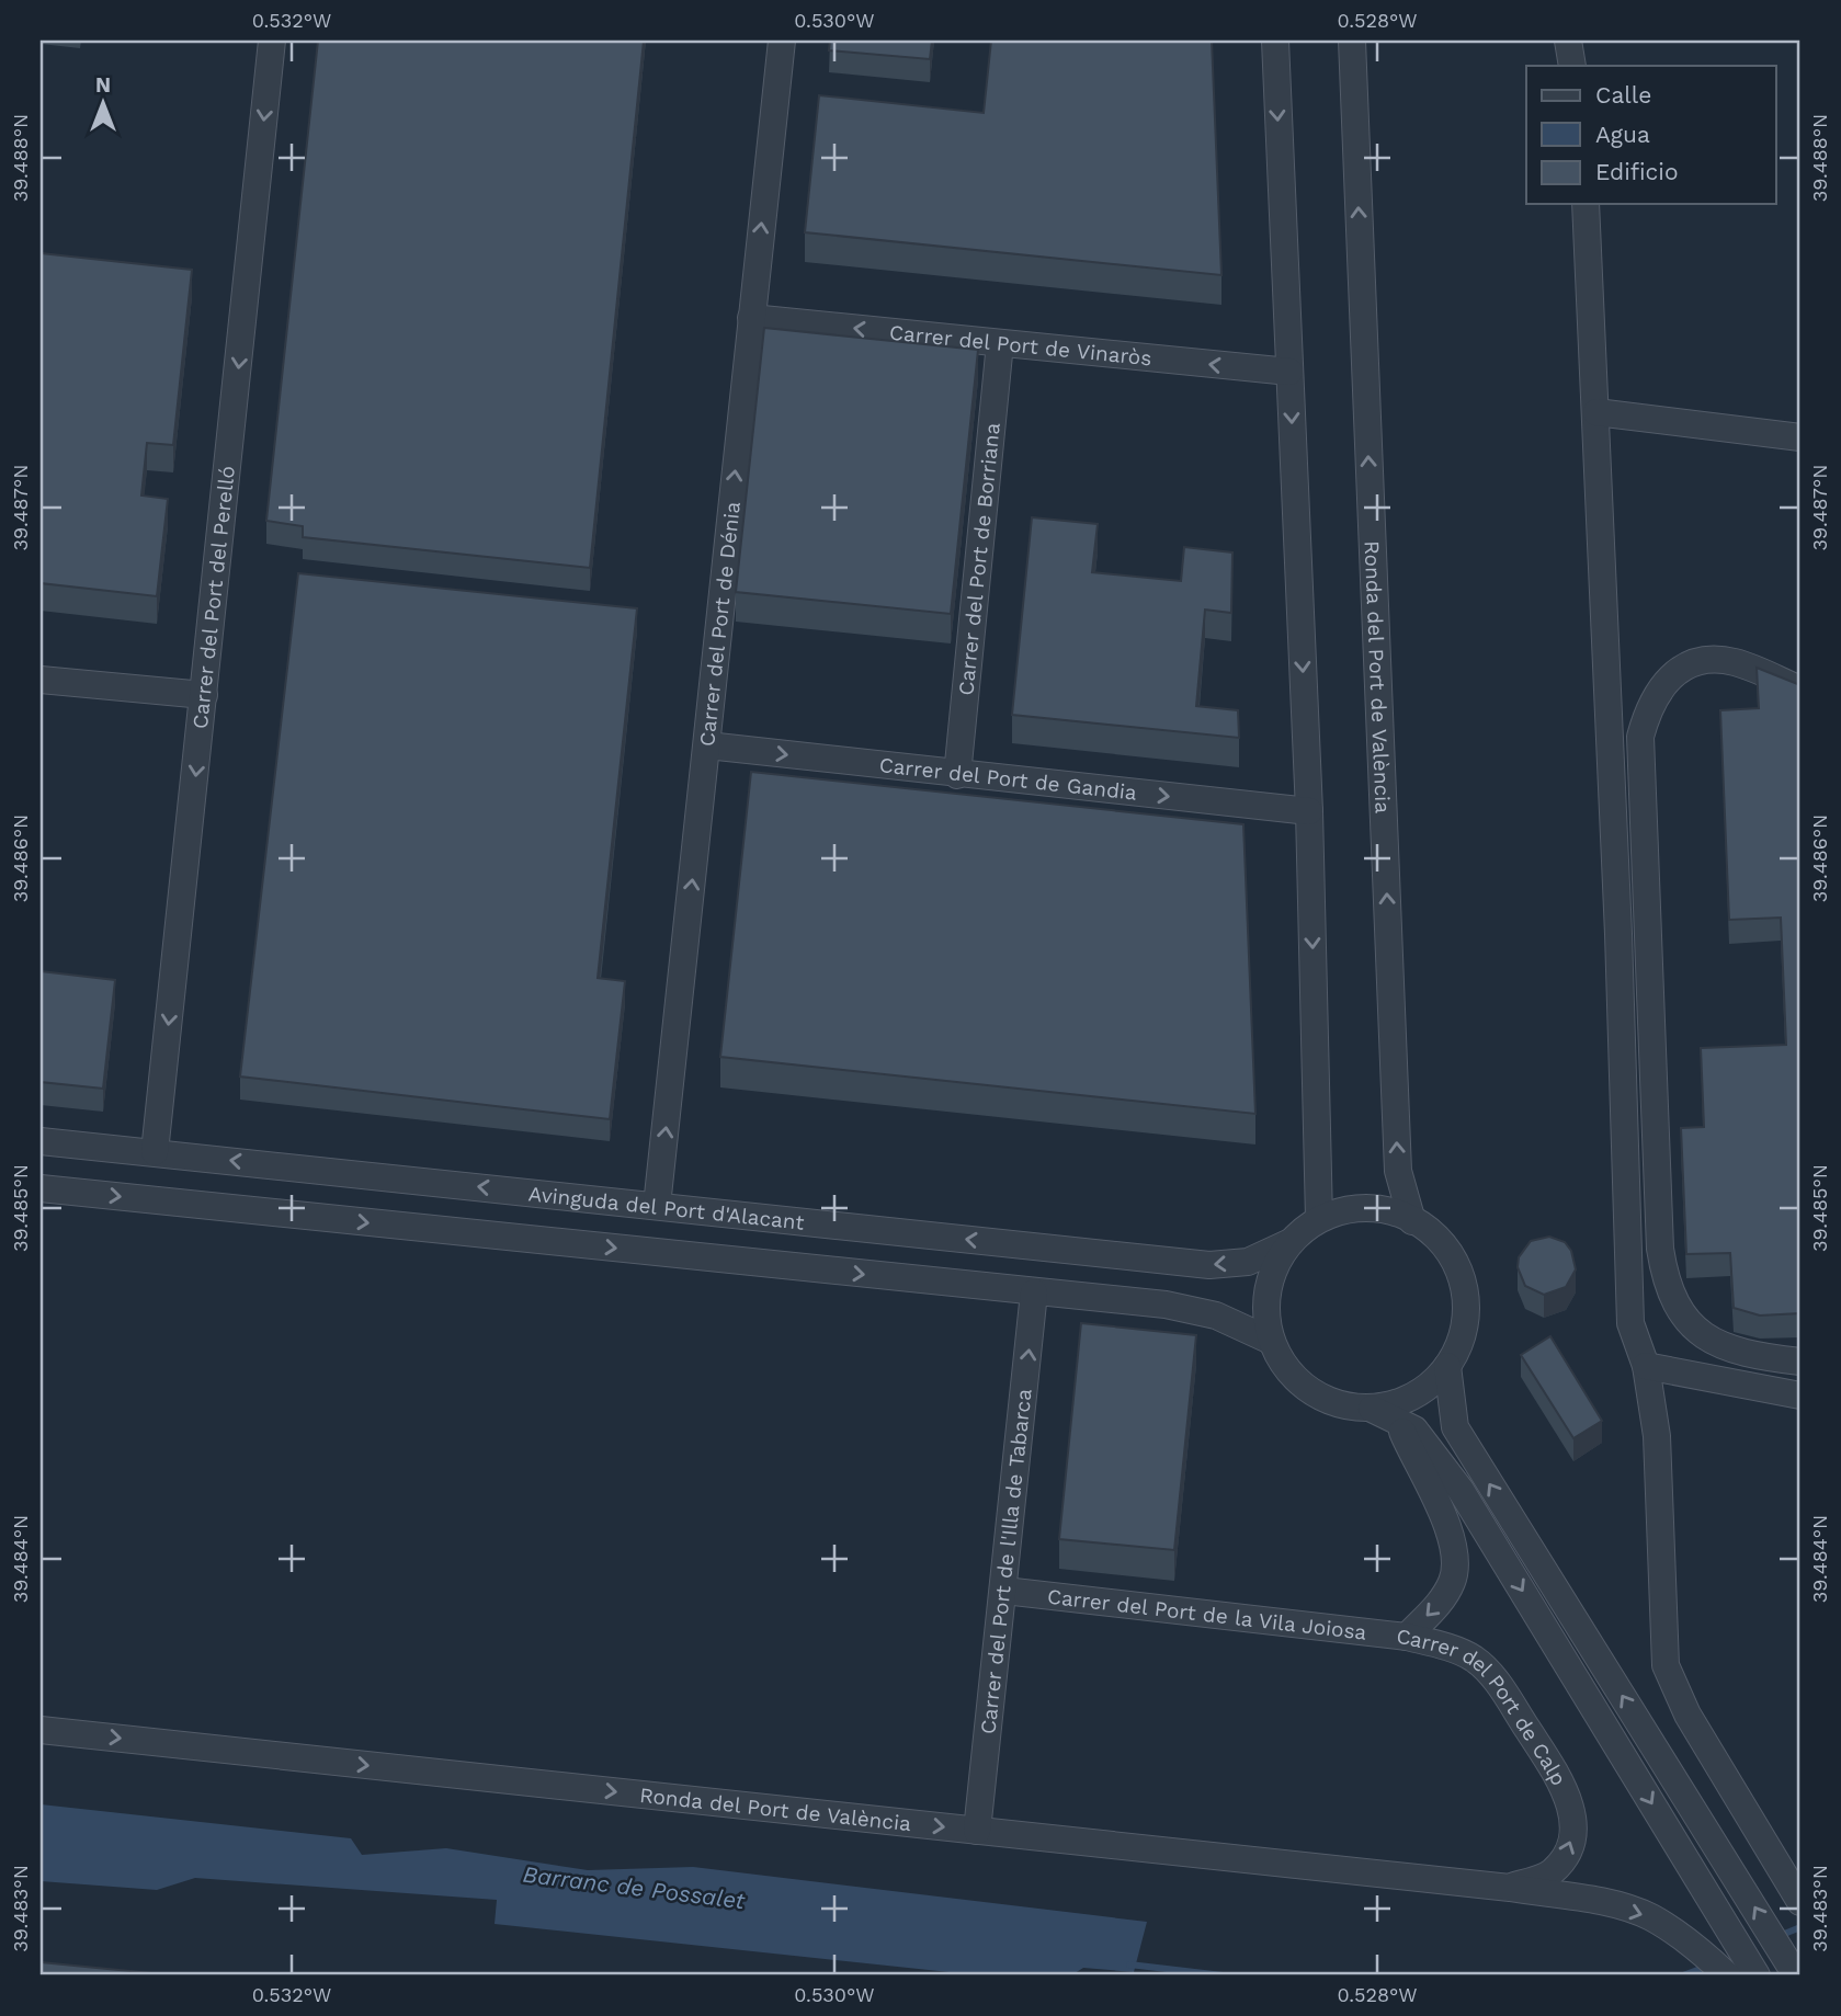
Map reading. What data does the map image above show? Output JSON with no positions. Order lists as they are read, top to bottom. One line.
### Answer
{"streets":{"street":["Carrer del Port de Vinaròs","Carrer del Port de Borriana","Carrer del Port del Perelló","Carrer del Port de Dénia","Ronda del Port de València","Carrer del Port de Gandia","Avinguda del Port d'Alacant","Carrer del Port de l'Illa de Tabarca","Carrer del Port de la Vila Joiosa","Carrer del Port de Calp"]},"crossings":[["Carrer del Port de Vinaròs","Carrer del Port de Borriana"],["Carrer del Port de Vinaròs","Carrer del Port de Dénia"],["Carrer del Port de Borriana","Carrer del Port de Gandia"],["Carrer del Port del Perelló","Avinguda del Port d'Alacant"],["Carrer del Port de Dénia","Carrer del Port de Gandia"],["Carrer del Port de Dénia","Avinguda del Port d'Alacant"],["Ronda del Port de València","Avinguda del Port d'Alacant"],["Ronda del Port de València","Carrer del Port de l'Illa de Tabarca"],["Ronda del Port de València","Carrer del Port de Calp"],["Carrer del Port de l'Illa de Tabarca","Carrer del Port de la Vila Joiosa"],["Carrer del Port de la Vila Joiosa","Carrer del Port de Calp"]],"one_way":["Carrer del Port de Vinaròs","Carrer del Port del Perelló","Carrer del Port de Dénia","Carrer del Port de Gandia","Carrer del Port de l'Illa de Tabarca"],"water":["Barranc de Possalet"],"legend":["Calle","Agua","Edificio"],"north":"top","coordinates":["0.532°W","0.530°W","0.528°W","39.488°N","39.487°N","39.486°N","39.485°N","39.484°N","39.483°N"]}
